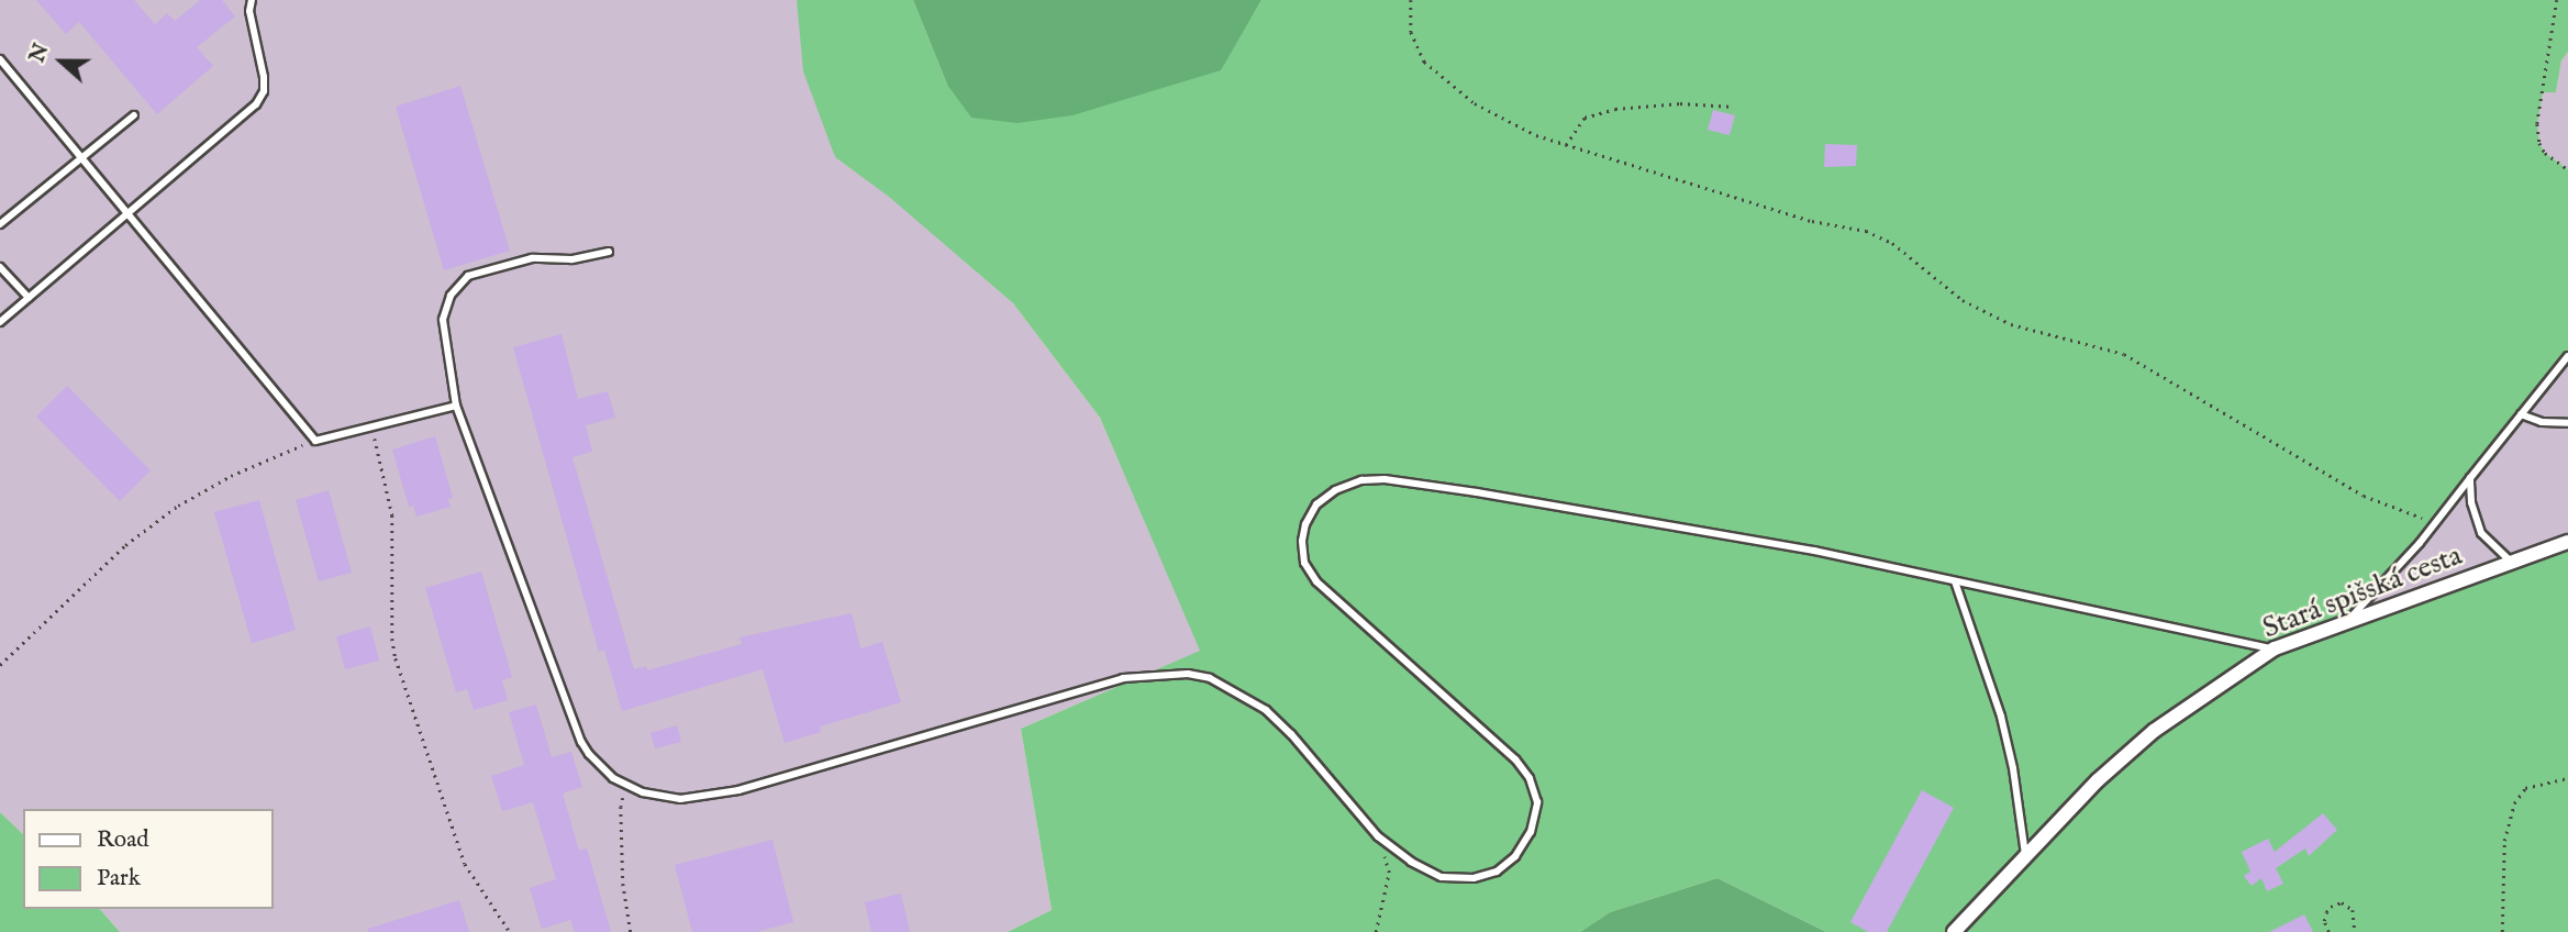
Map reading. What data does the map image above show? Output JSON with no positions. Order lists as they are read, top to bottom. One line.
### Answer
{"streets":{"street":["Stará spišská cesta"]},"legend":["Road","Park"],"north":"left"}
